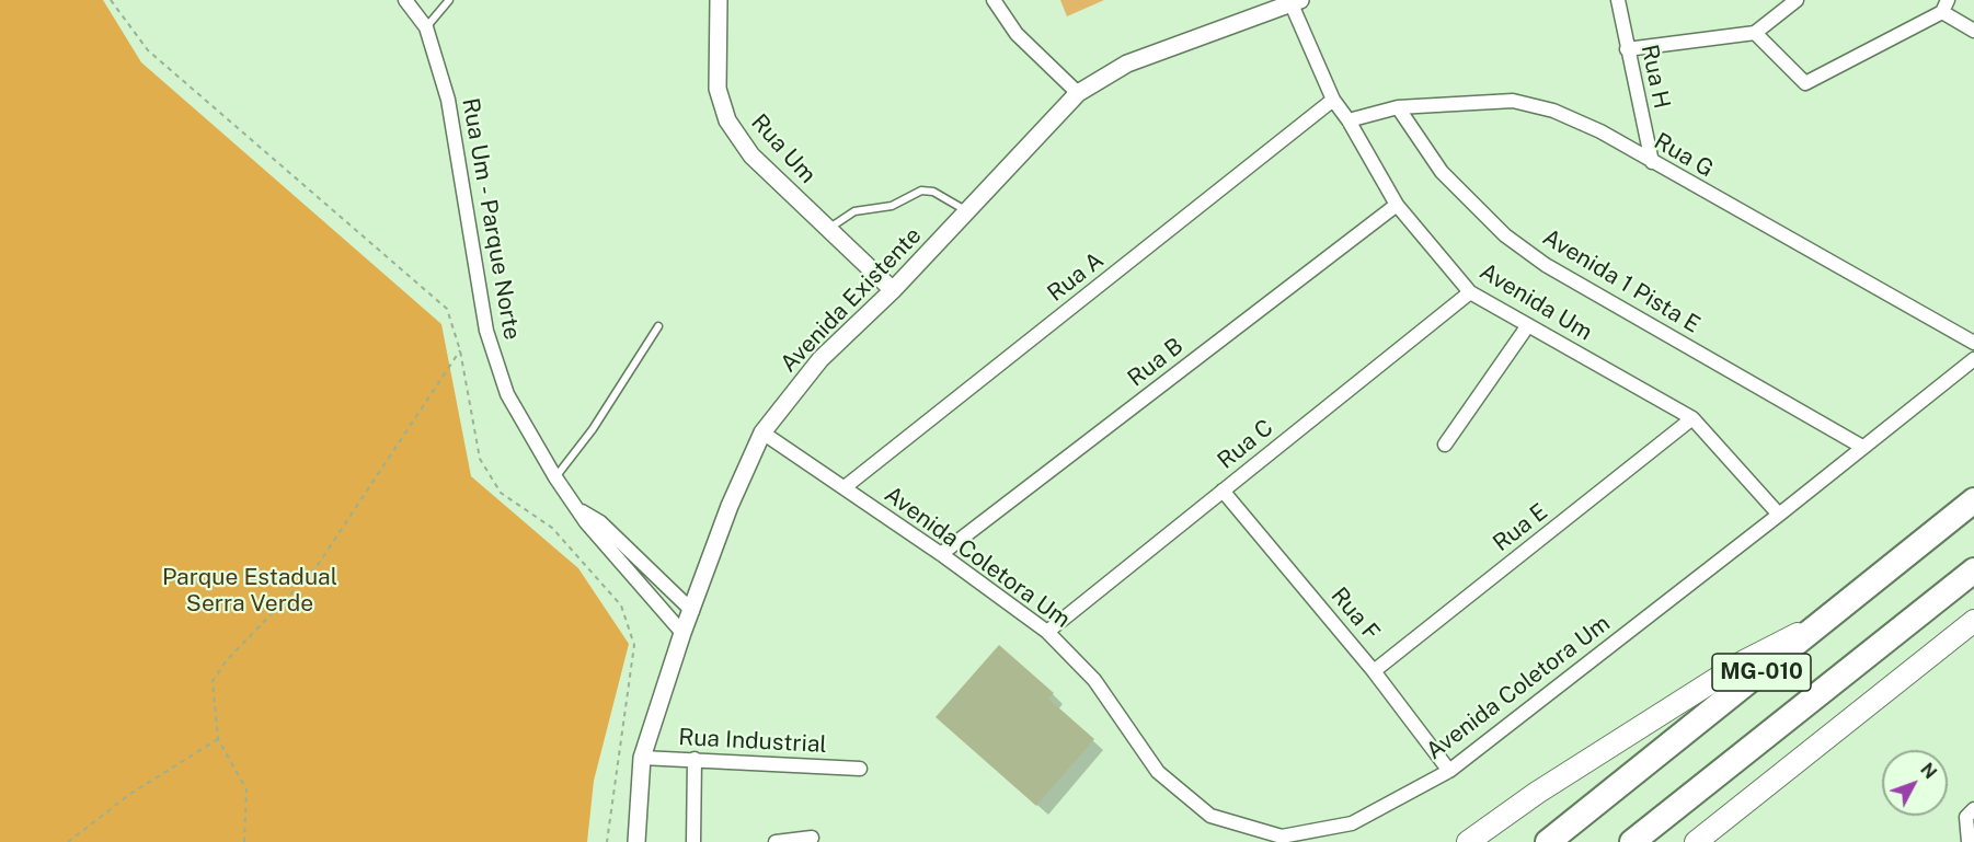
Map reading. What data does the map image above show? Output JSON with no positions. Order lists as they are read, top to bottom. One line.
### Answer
{"streets":{"highway":["MG-010"],"street":["Rua H","Rua Um","Rua G","Rua Um - Parque Norte","Rua A","Avenida 1 Pista E","Avenida Existente","Avenida Um","Rua B","Rua C","Rua E","Avenida Coletora Um","Rua F","Rua Industrial"]},"crossings":[["Rua H","Rua G"],["Rua Um","Avenida Existente"],["Rua G","Avenida 1 Pista E"],["Rua G","Avenida Um"],["Rua Um - Parque Norte","Avenida Existente"],["Rua A","Avenida Um"],["Rua A","Avenida Coletora Um"],["Avenida 1 Pista E","Avenida Coletora Um"],["Avenida Existente","Avenida Um"],["Avenida Existente","Avenida Coletora Um"],["Avenida Existente","Rua Industrial"],["Avenida Um","Rua B"],["Avenida Um","Rua C"],["Avenida Um","Rua E"],["Avenida Um","Avenida Coletora Um"],["Rua B","Avenida Coletora Um"],["Rua C","Avenida Coletora Um"],["Rua C","Rua F"],["Rua E","Rua F"],["Avenida Coletora Um","Rua F"]],"parks":["Parque Estadual Serra Verde"],"north":"top right"}
